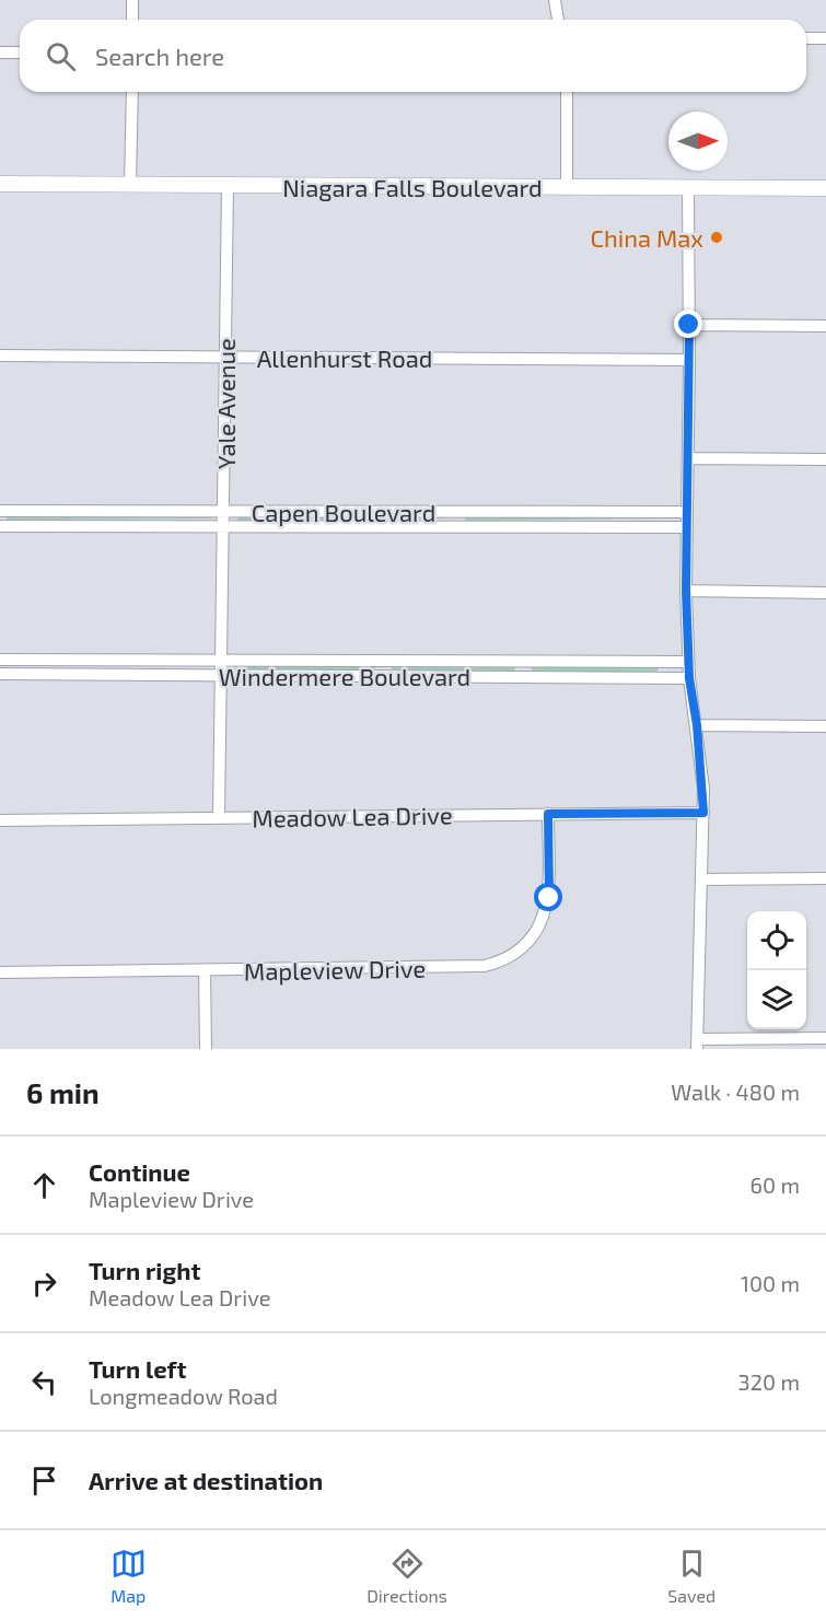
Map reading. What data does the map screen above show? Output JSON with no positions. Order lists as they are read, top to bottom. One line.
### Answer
{"streets":{"main road":["Niagara Falls Boulevard"],"street":["Allenhurst Road","Yale Avenue","Capen Boulevard","Windermere Boulevard","Meadow Lea Drive","Mapleview Drive"]},"crossings":[["Niagara Falls Boulevard","Yale Avenue"],["Allenhurst Road","Yale Avenue"],["Yale Avenue","Capen Boulevard"],["Yale Avenue","Windermere Boulevard"],["Yale Avenue","Meadow Lea Drive"],["Meadow Lea Drive","Mapleview Drive"]],"places":["China Max"],"north":"right","page":{"search":"Search here","heading":["6 min","Walk · 480 m"],"list":[["Continue","Mapleview Drive","60 m"],["Turn right","Meadow Lea Drive","100 m"],["Turn left","Longmeadow Road","320 m"],"Arrive at destination"],"nav":["Map","Directions","Saved"]}}
